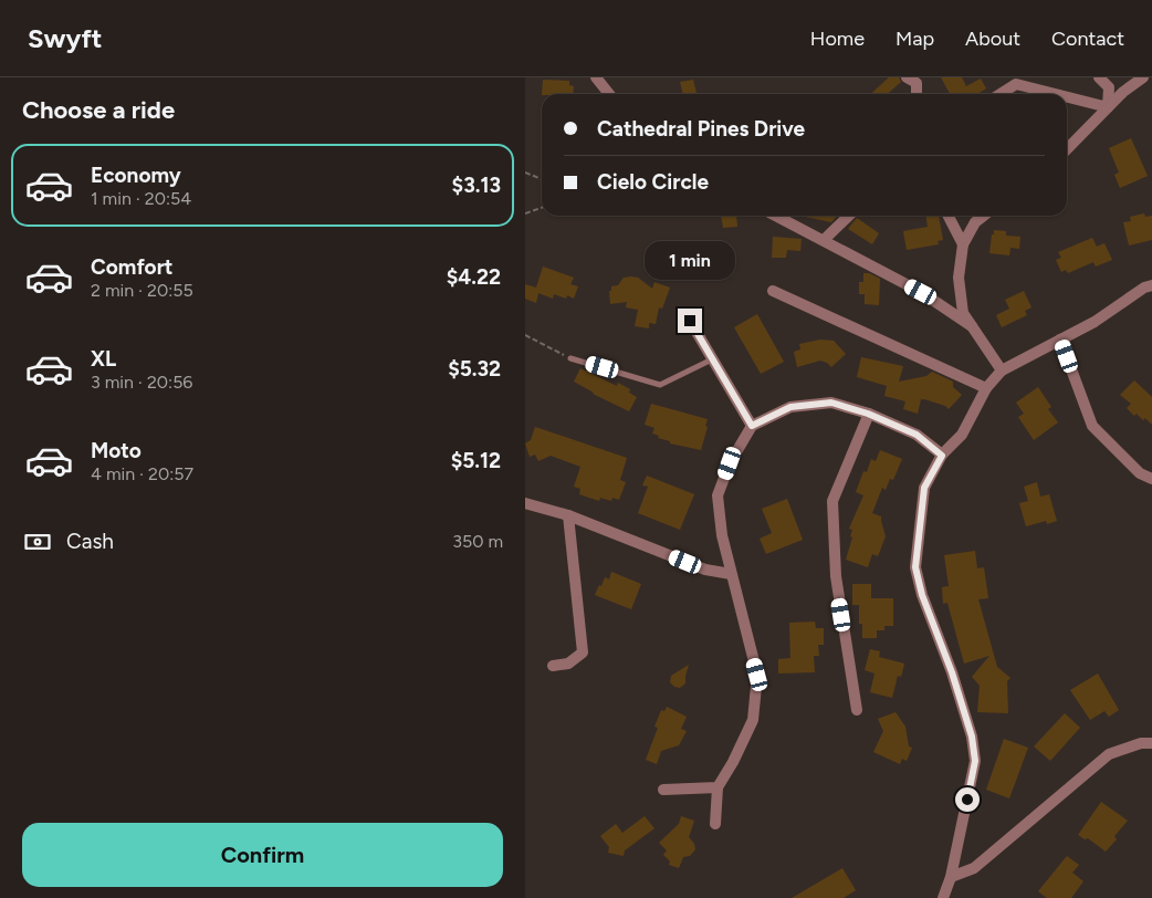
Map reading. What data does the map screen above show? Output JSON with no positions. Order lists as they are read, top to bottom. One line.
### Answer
{"page":{"header":"Swyft","nav":["Home","Map","About","Contact"],"heading":"Choose a ride","banner":["Cathedral Pines Drive","Cielo Circle"],"list":[{"name":"Economy","note":"1 min · 20:54","value":"$3.13"},{"name":"Comfort","note":"2 min · 20:55","value":"$4.22"},{"name":"XL","note":"3 min · 20:56","value":"$5.32"},{"name":"Moto","note":"4 min · 20:57","value":"$5.12"}],"bubble":"1 min","pay":["Cash","350 m"],"buttons":"Confirm"}}
